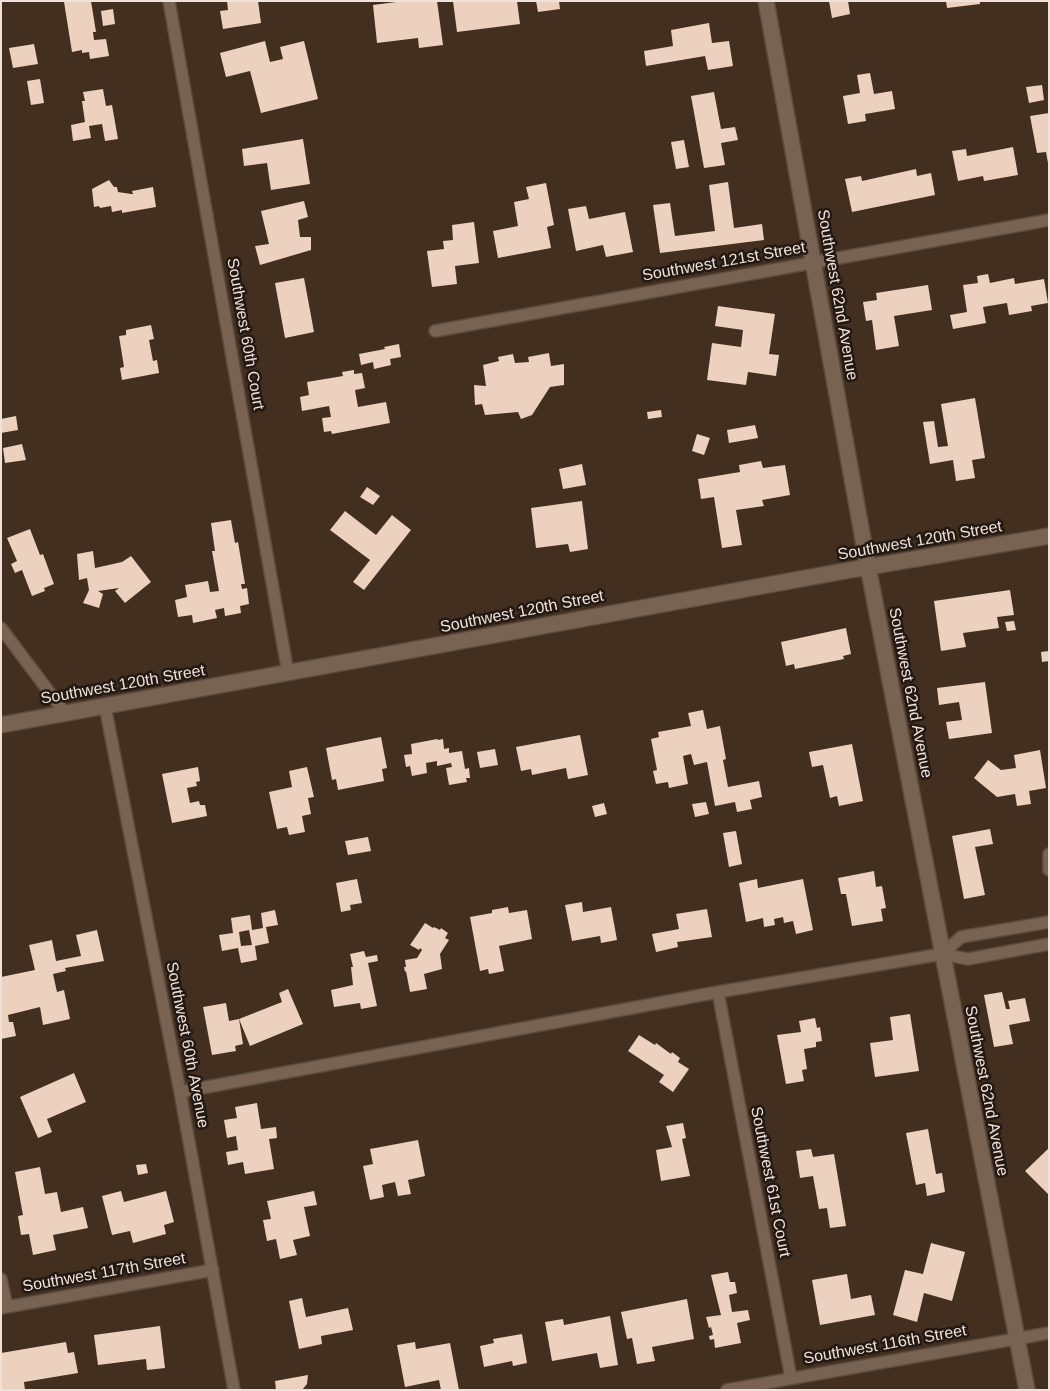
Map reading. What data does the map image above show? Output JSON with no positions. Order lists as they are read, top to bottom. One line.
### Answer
{"streets":{"street":["Southwest 121st Street","Southwest 62nd Avenue","Southwest 60th Court","Southwest 120th Street","Southwest 60th Avenue","Southwest 61st Court","Southwest 117th Street","Southwest 116th Street"]},"crossings":[["Southwest 121st Street","Southwest 62nd Avenue"],["Southwest 62nd Avenue","Southwest 120th Street"],["Southwest 62nd Avenue","Southwest 116th Street"],["Southwest 60th Court","Southwest 120th Street"],["Southwest 120th Street","Southwest 60th Avenue"],["Southwest 60th Avenue","Southwest 117th Street"],["Southwest 61st Court","Southwest 116th Street"]]}
